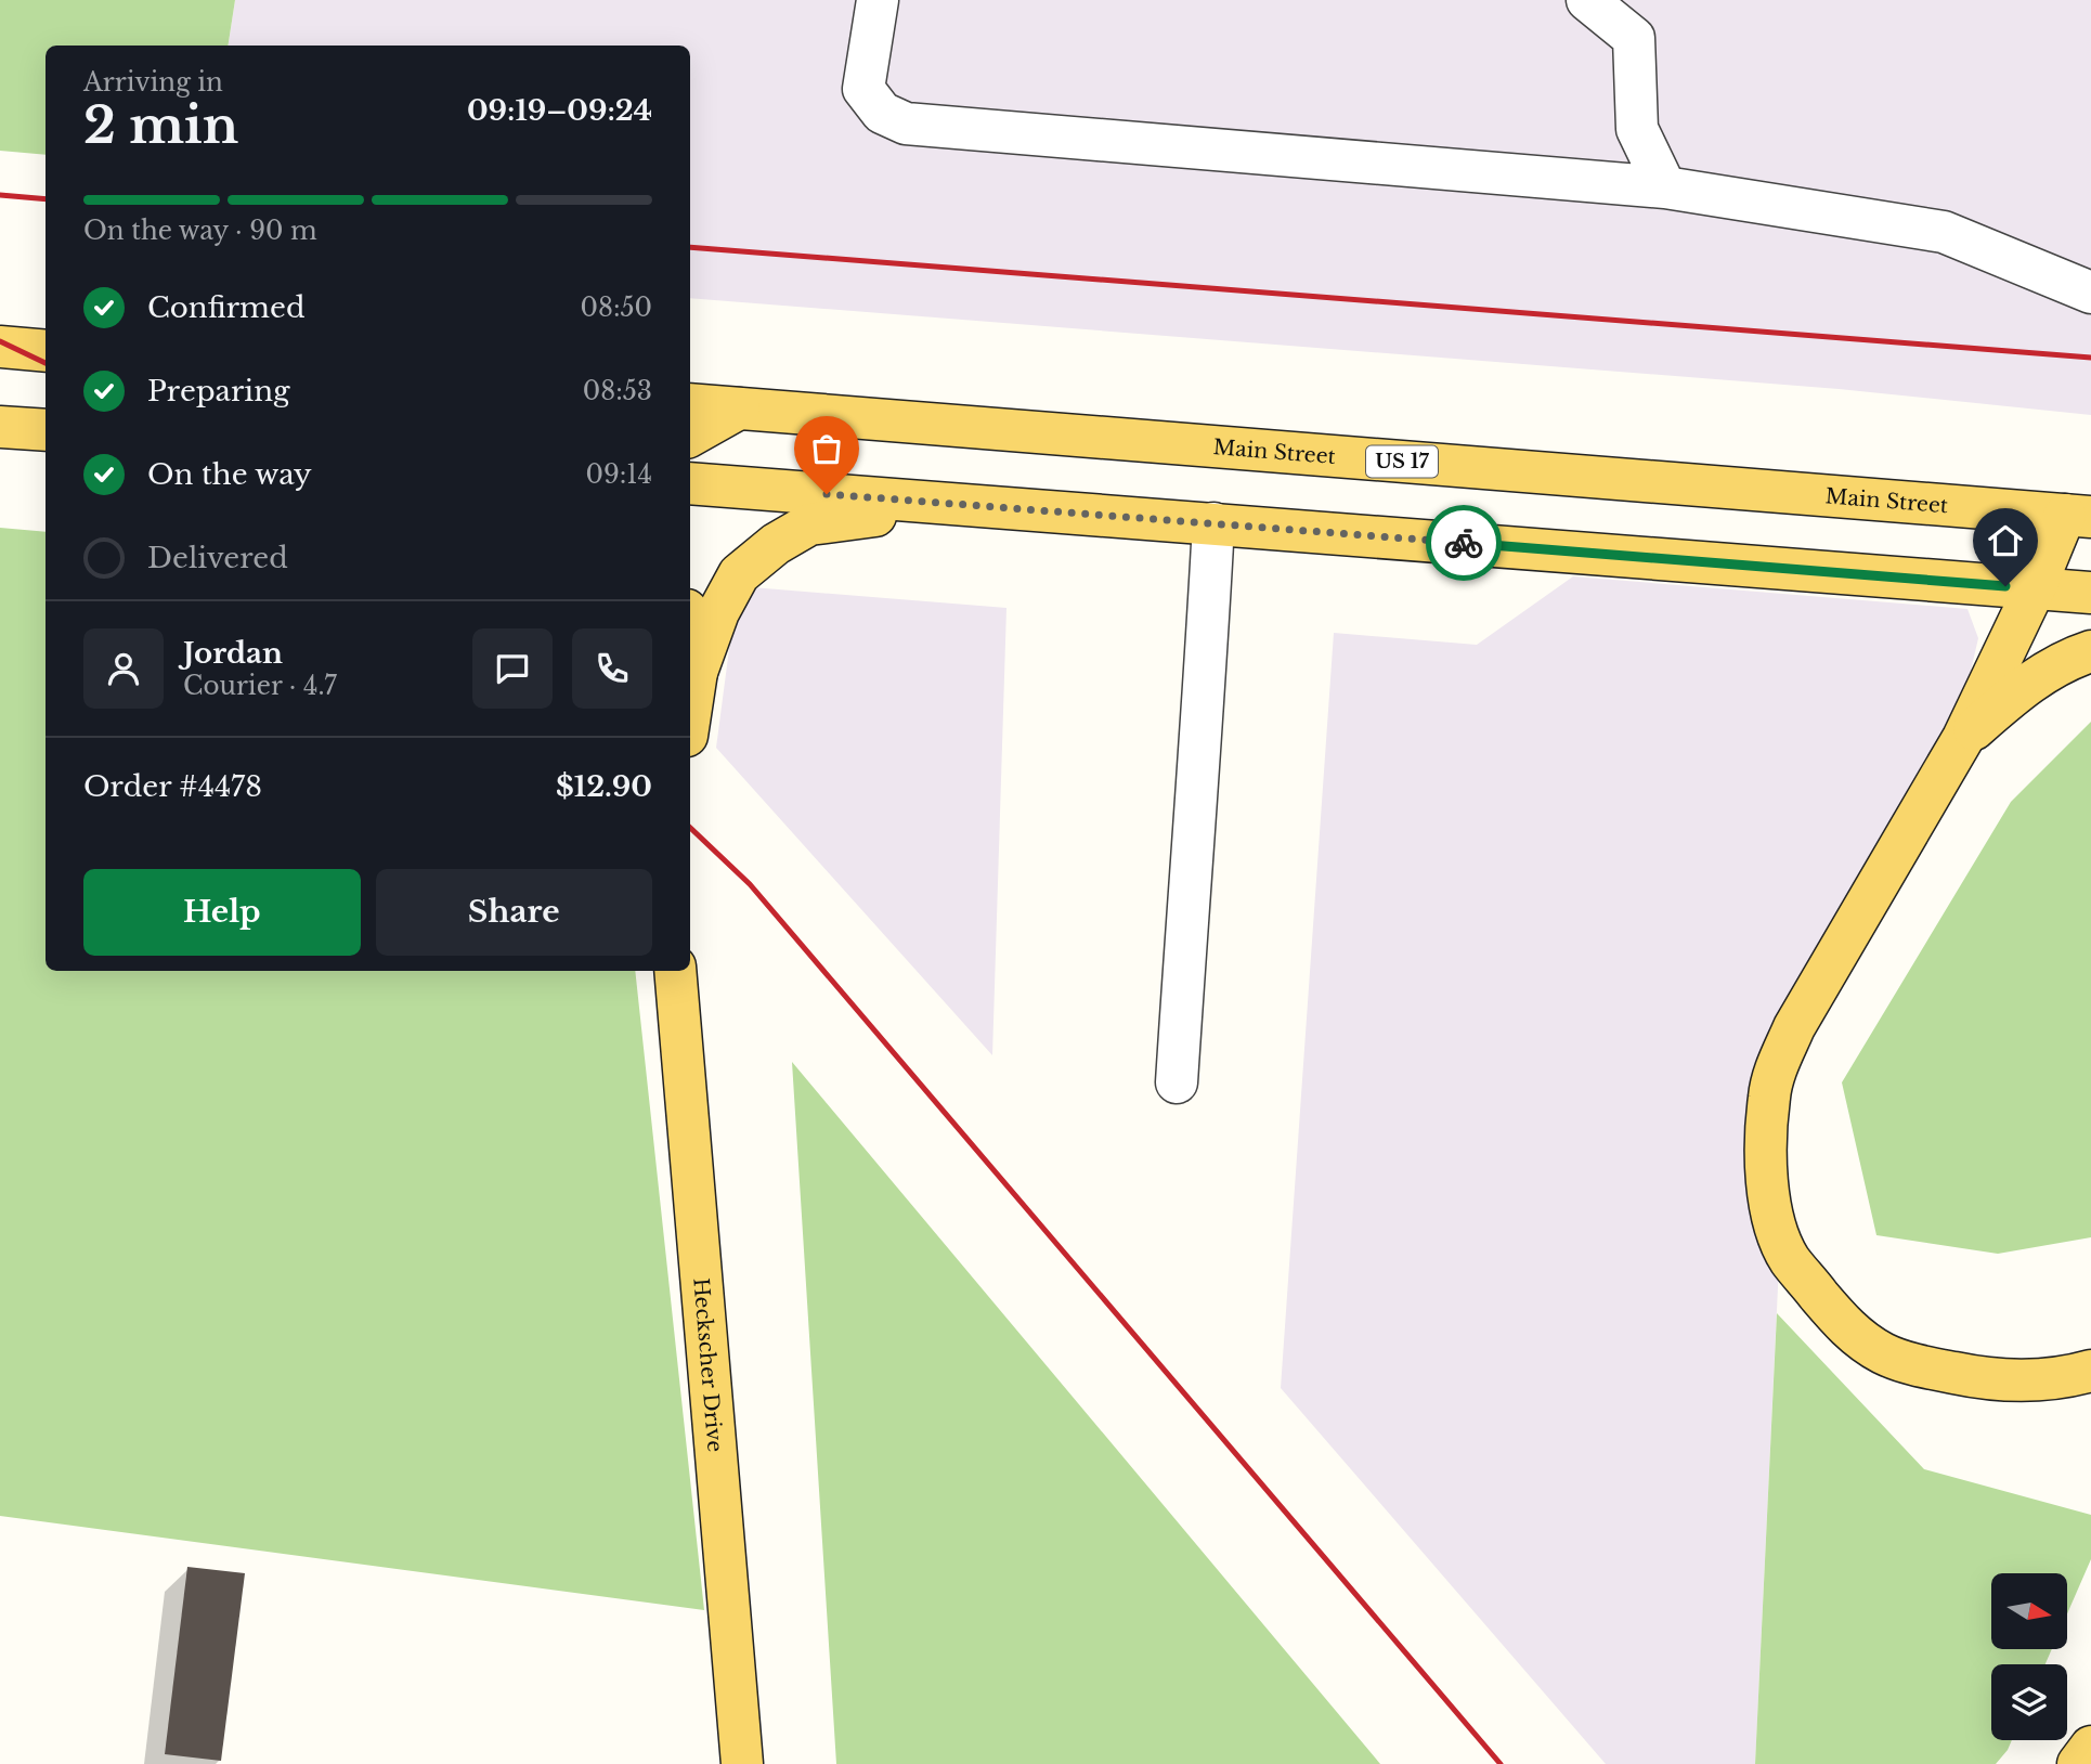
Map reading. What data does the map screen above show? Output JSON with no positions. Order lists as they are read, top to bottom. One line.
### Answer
{"streets":{"main road":["Main Street","US 17","Heckscher Drive"]},"north":"right","page":{"heading":["2 min","Arriving in","09:19–09:24"],"panel":["Jordan","Courier · 4.7","Order #4478","$12.90"],"bar":"On the way · 90 m","list":[["Confirmed","08:50"],["Preparing","08:53"],["On the way","09:14"],"Delivered"],"buttons":["Help","Share"]}}
